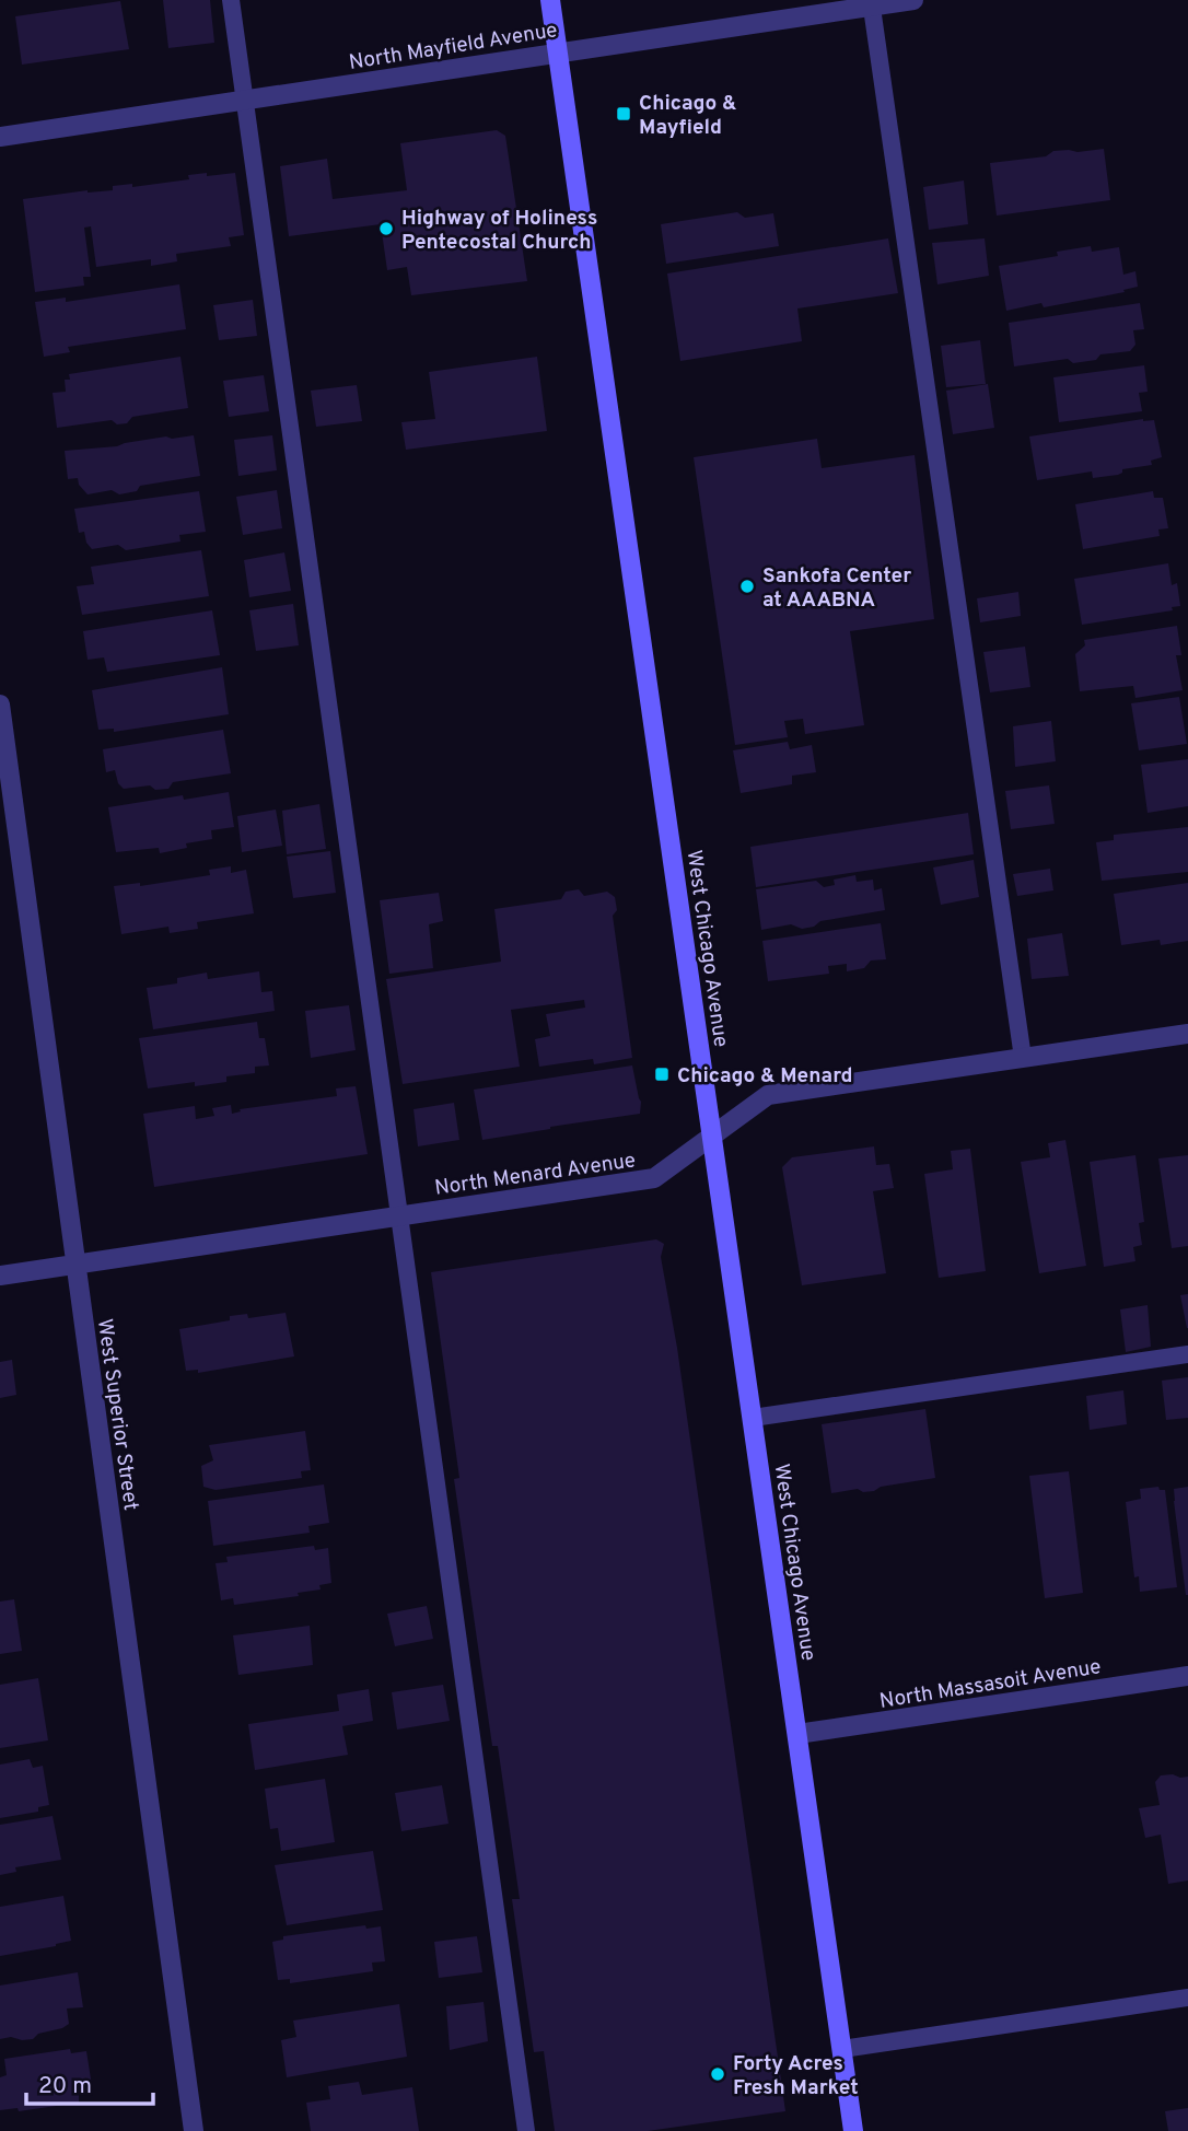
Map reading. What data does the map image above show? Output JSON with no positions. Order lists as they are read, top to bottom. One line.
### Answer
{"streets":{"main road":["West Chicago Avenue"],"street":["North Mayfield Avenue","North Menard Avenue","West Superior Street","North Massasoit Avenue"]},"crossings":[["North Mayfield Avenue","West Chicago Avenue"],["West Chicago Avenue","North Menard Avenue"],["West Chicago Avenue","North Massasoit Avenue"],["North Menard Avenue","West Superior Street"]],"places":{"transit":["Chicago & Mayfield","Chicago & Menard"],"other":["Highway of Holiness Pentecostal Church","Sankofa Center at AAABNA","Forty Acres Fresh Market"]},"scale_bar":"20 m"}
